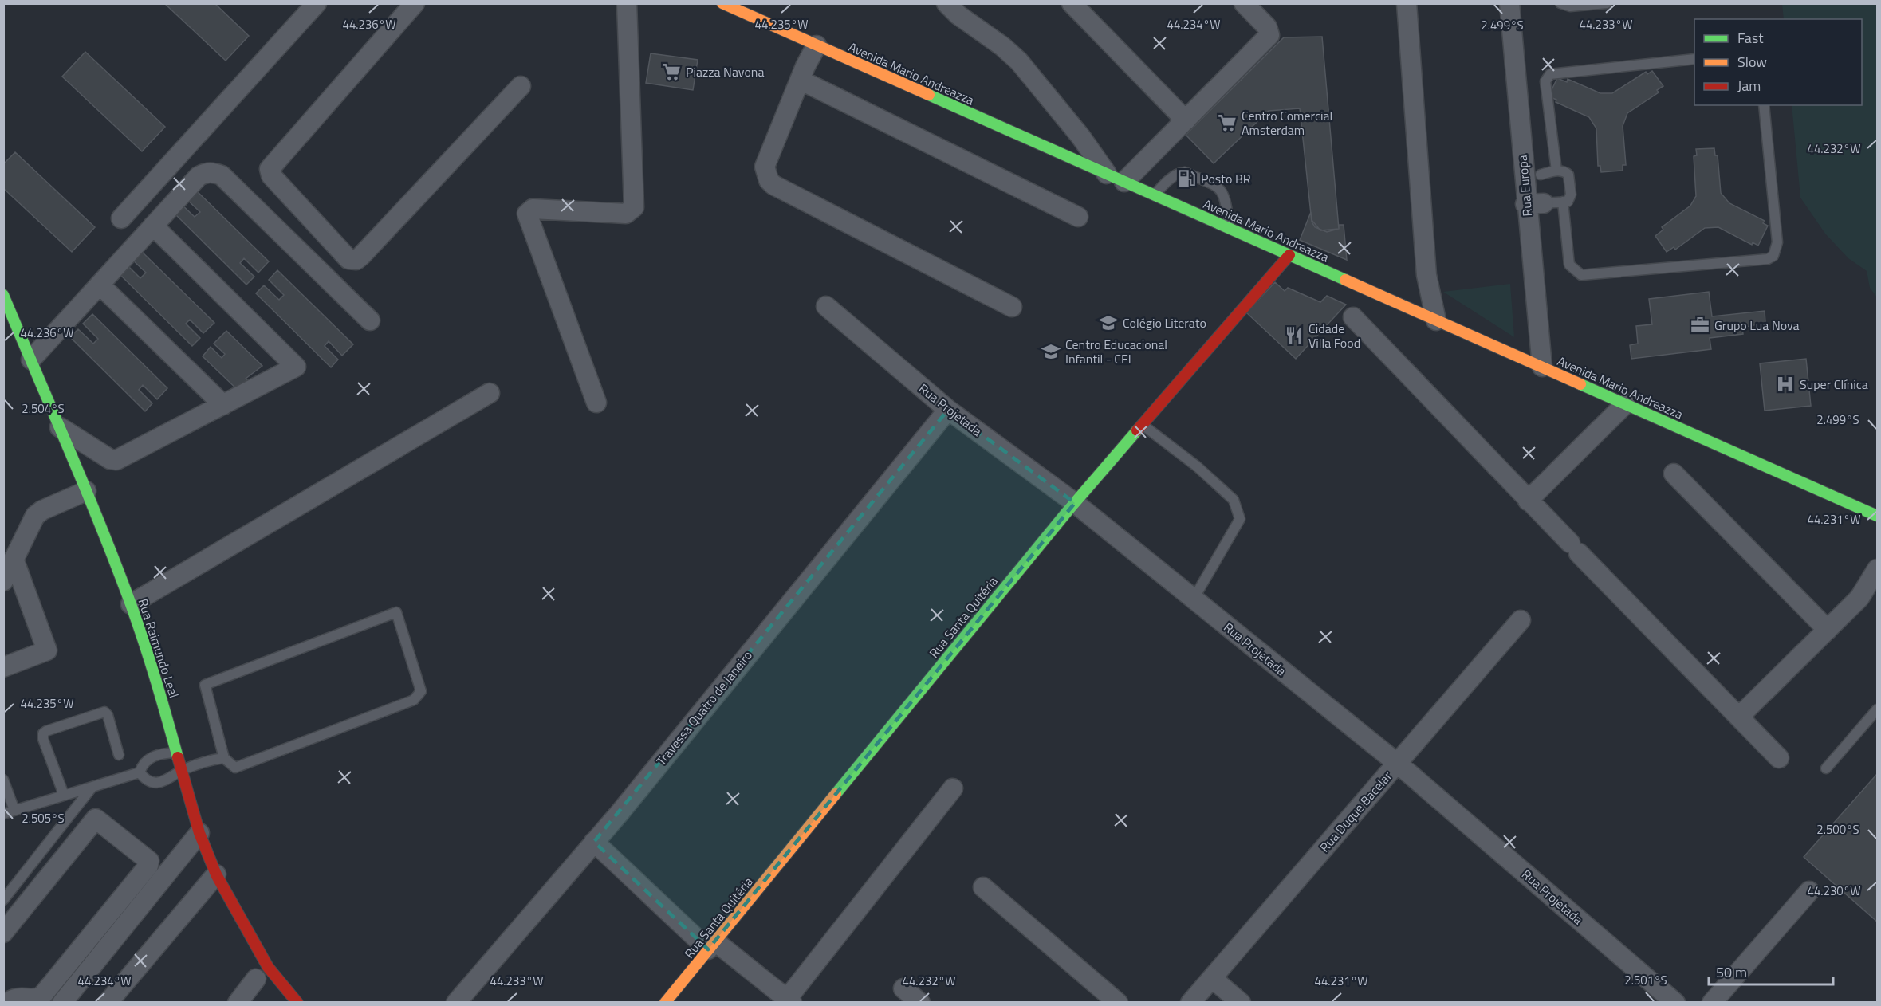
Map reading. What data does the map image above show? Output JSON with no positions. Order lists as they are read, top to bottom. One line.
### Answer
{"streets":{"street":["Avenida Mario Andreazza","Rua Europa","Rua Projetada","Rua Santa Quitéria","Rua Raimundo Leal","Travessa Quatro de Janeiro","Rua Duque Bacelar"]},"crossings":[["Avenida Mario Andreazza","Rua Europa"],["Avenida Mario Andreazza","Rua Santa Quitéria"],["Rua Projetada","Rua Santa Quitéria"],["Rua Projetada","Travessa Quatro de Janeiro"],["Rua Projetada","Rua Duque Bacelar"]],"places":{"supermarket":["Piazza Navona","Centro Comercial Amsterdam"],"fuel station":["Posto BR"],"school or university":["Colégio Literato","Centro Educacional Infantil - CEI"],"office":["Grupo Lua Nova"],"restaurant":["Cidade Villa Food"],"hospital":["Super Clínica"]},"legend":["Fast","Slow","Jam"],"scale_bar":"50 m","coordinates":["44.236°W","44.235°W","44.234°W","44.233°W","2.499°S","44.232°W","2.504°S","44.231°W","2.505°S","2.500°S","44.230°W","2.501°S"]}
